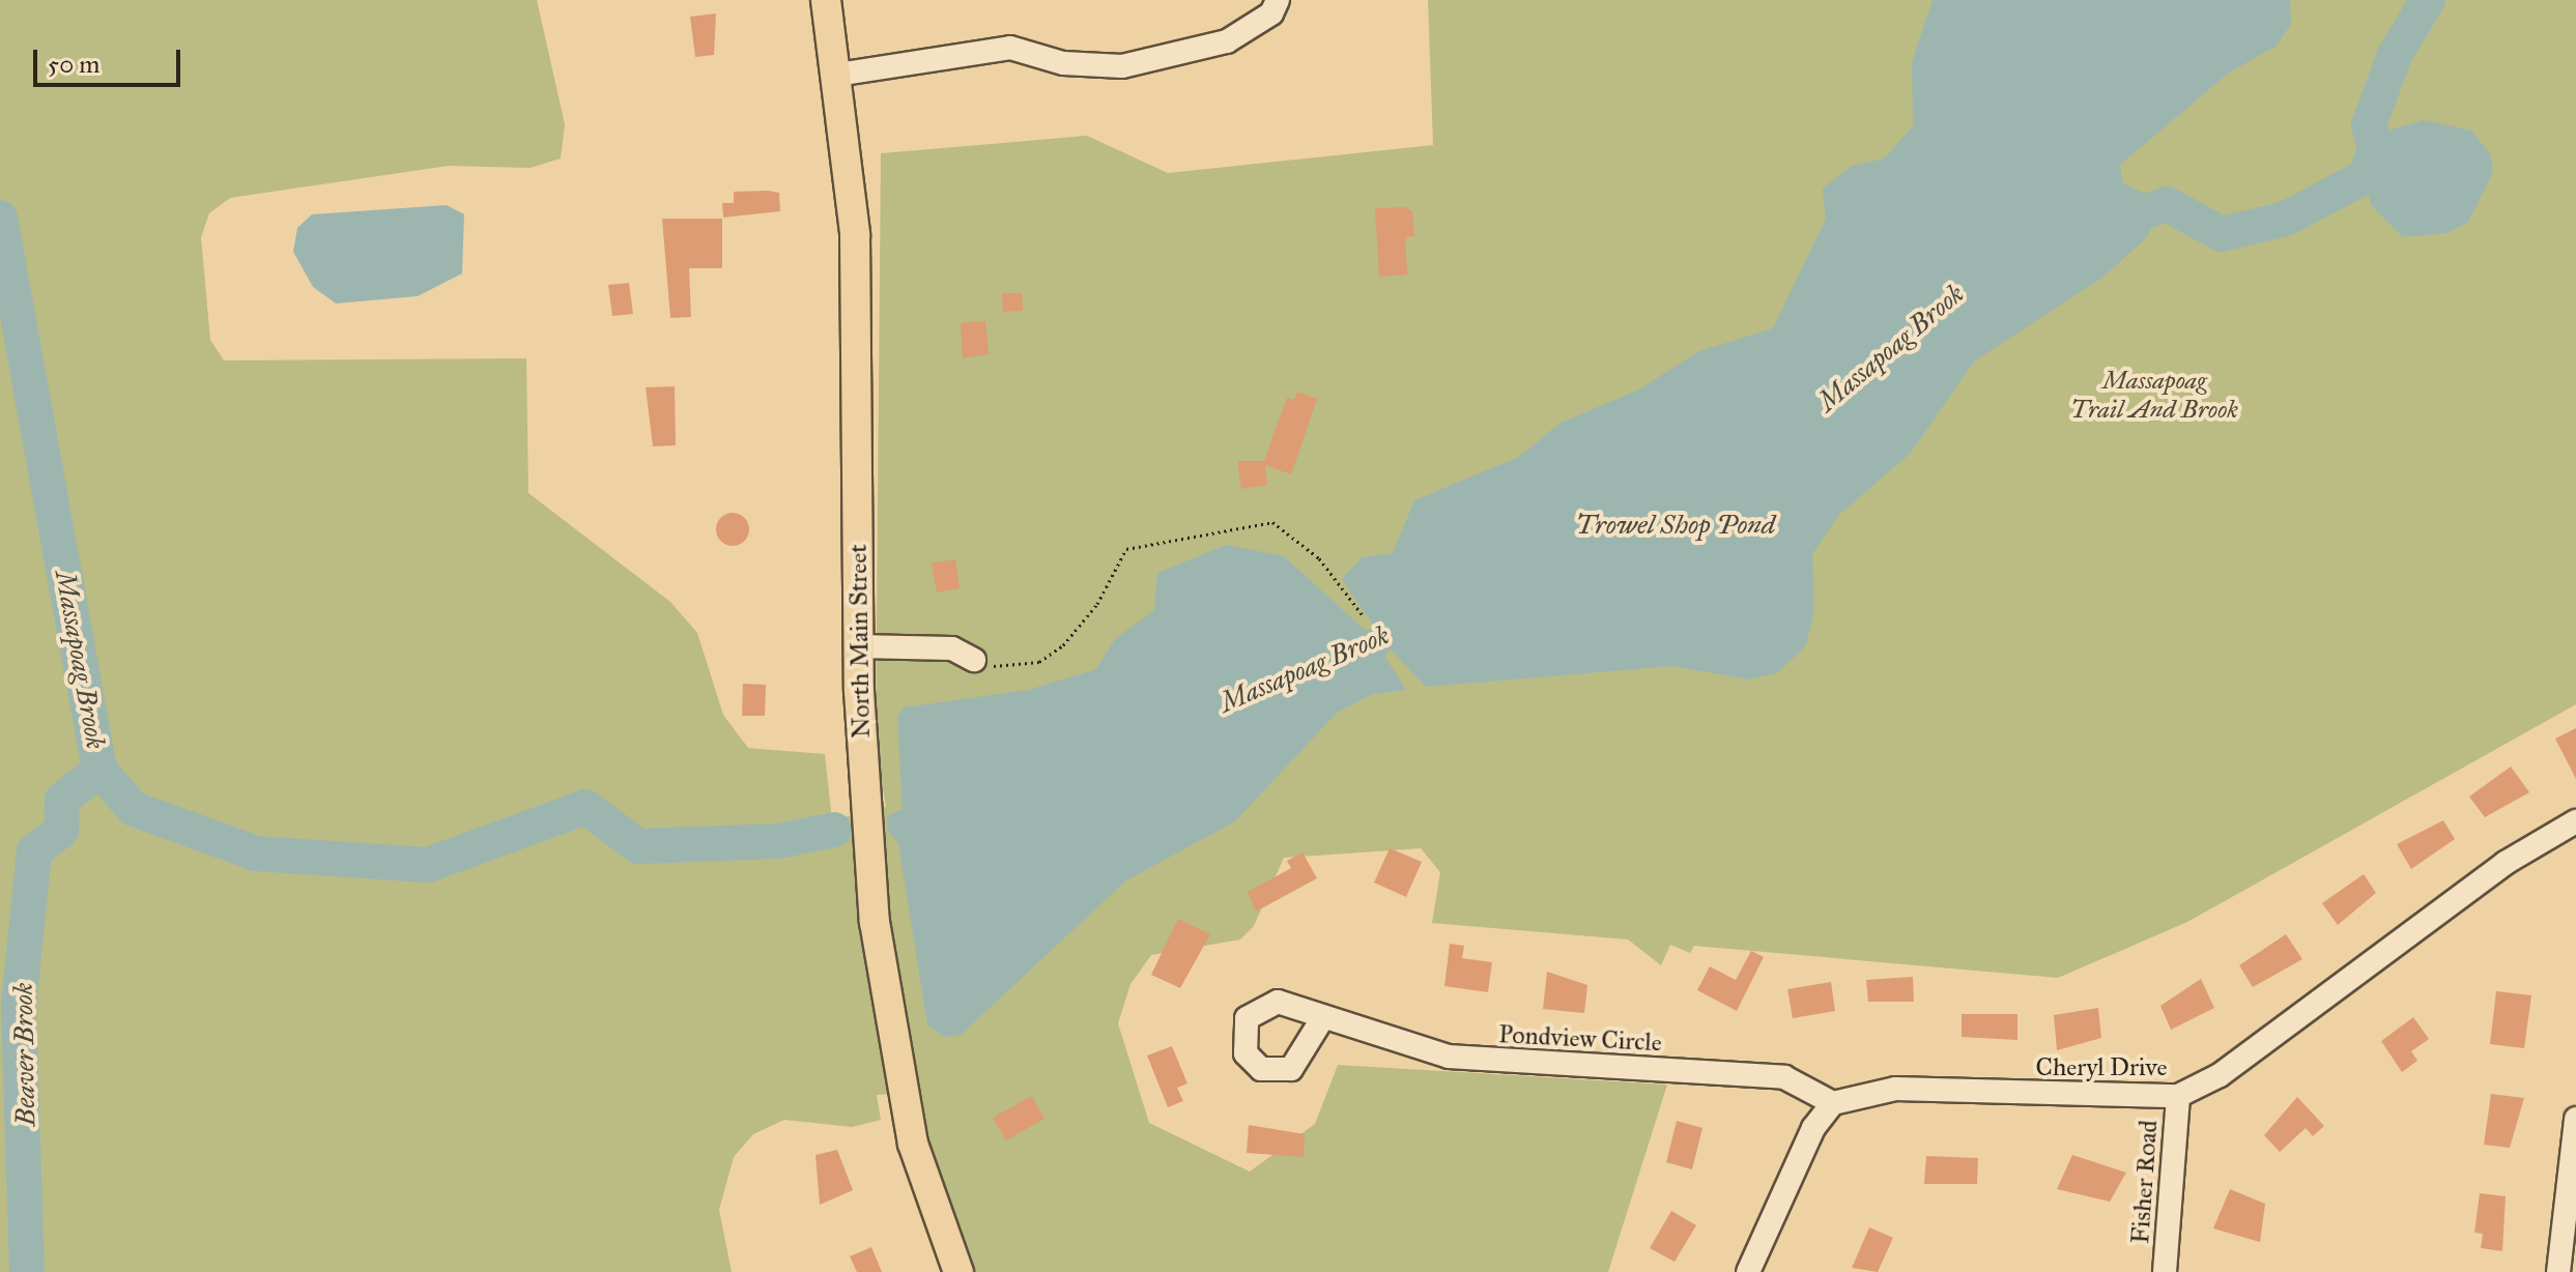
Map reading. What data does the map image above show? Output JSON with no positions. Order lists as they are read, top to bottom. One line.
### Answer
{"streets":{"main road":["North Main Street"],"street":["Pondview Circle","Cheryl Drive","Fisher Road"]},"crossings":[["Pondview Circle","Cheryl Drive"],["Cheryl Drive","Fisher Road"]],"water":["Massapoag Brook","Trowel Shop Pond","Beaver Brook"],"parks":["Massapoag Trail And Brook"],"scale_bar":"50 m"}
